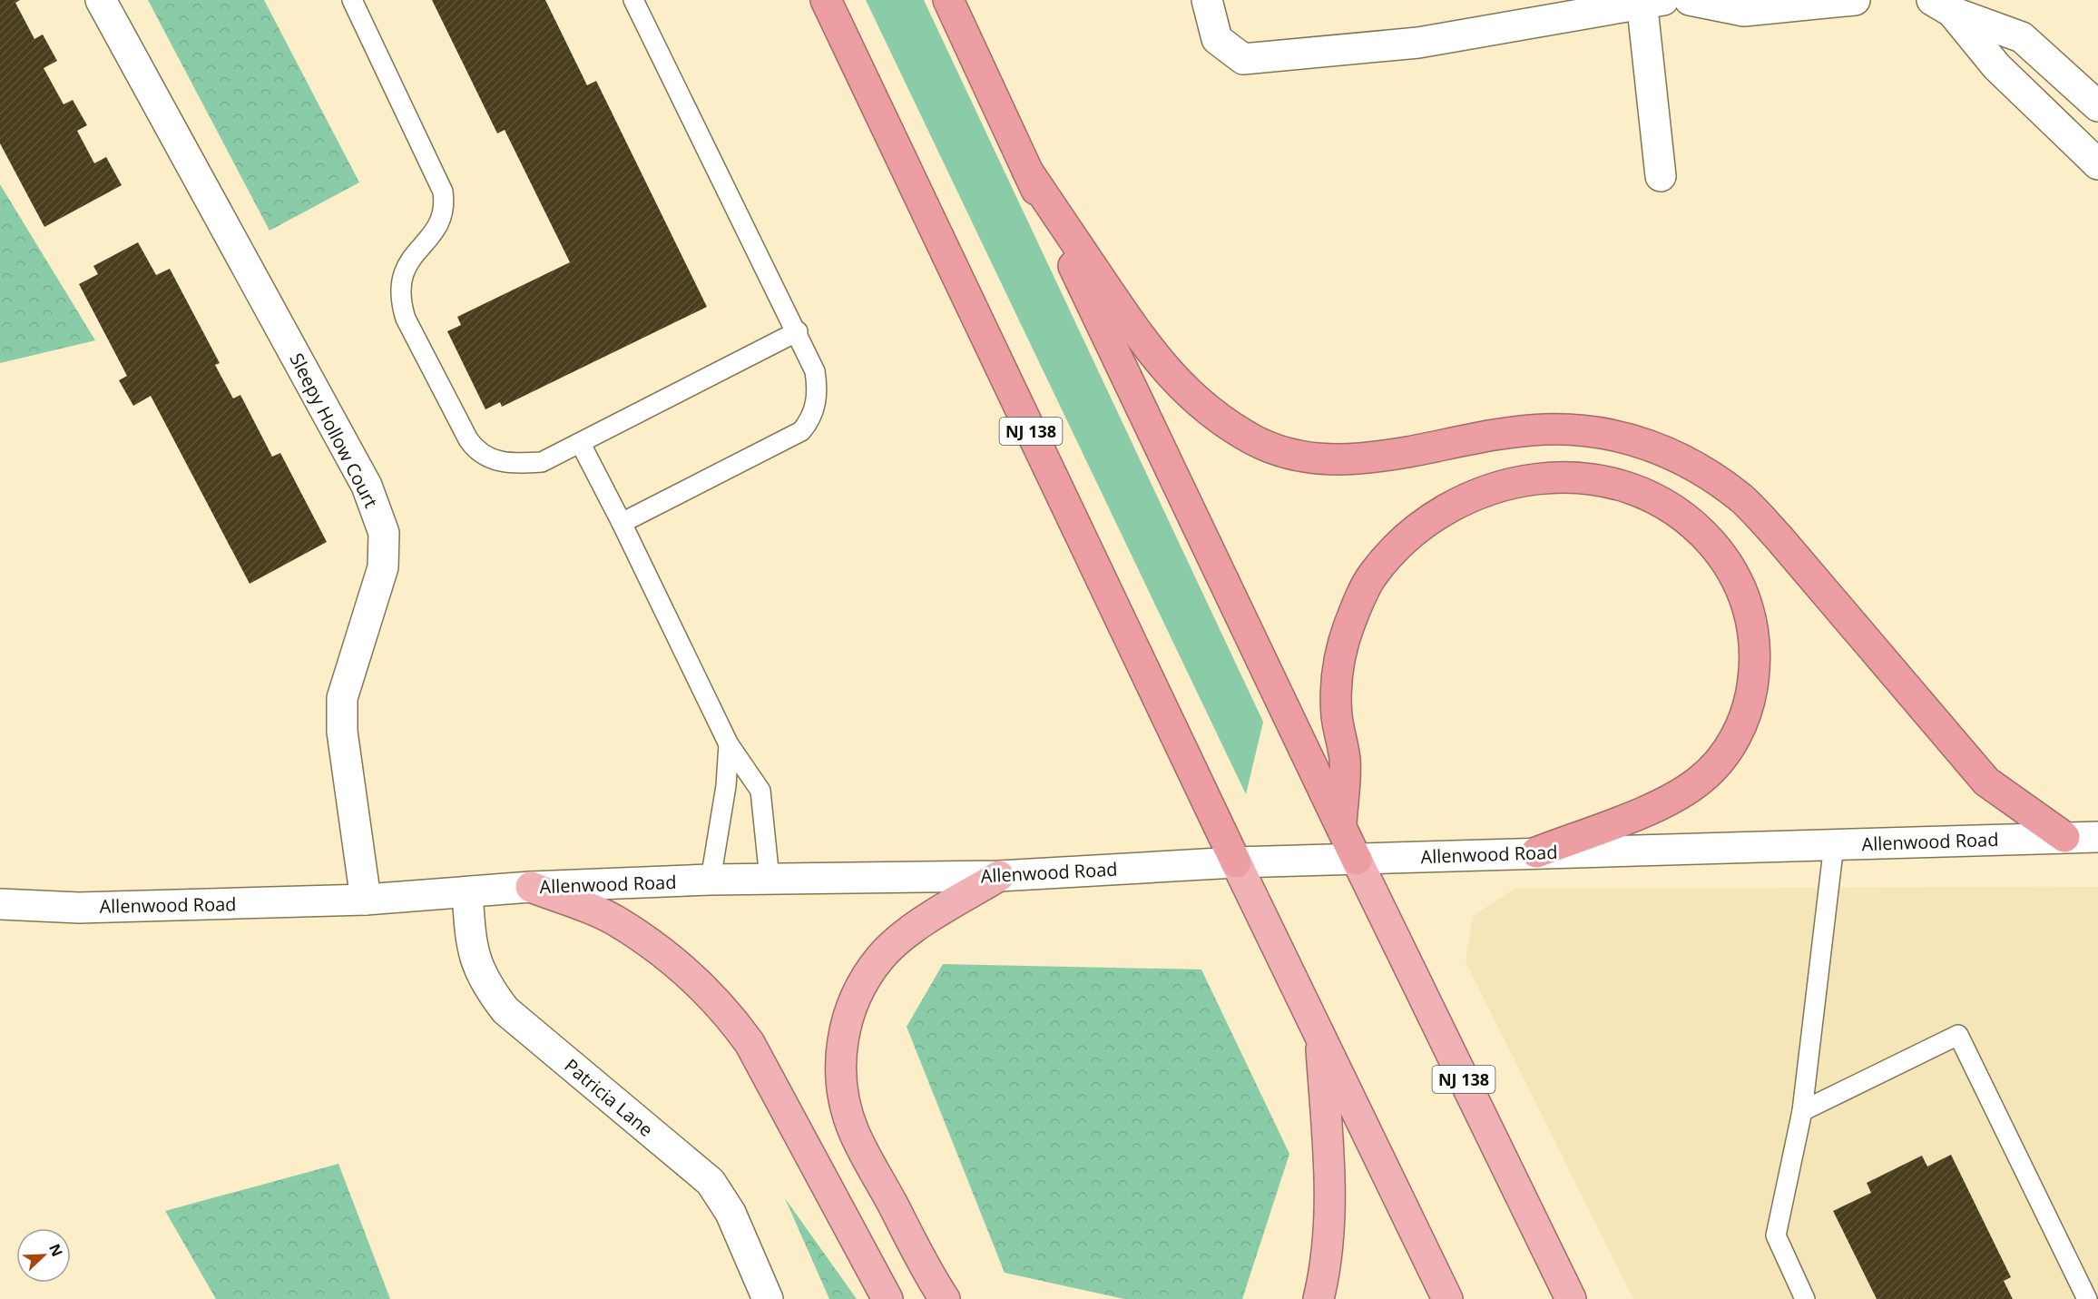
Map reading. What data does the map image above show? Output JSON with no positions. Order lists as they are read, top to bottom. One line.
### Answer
{"streets":{"highway":["NJ 138"],"street":["Sleepy Hollow Court","Allenwood Road","Patricia Lane"]},"crossings":[["Sleepy Hollow Court","Allenwood Road"],["NJ 138","Allenwood Road"],["Allenwood Road","Patricia Lane"]],"north":"top right"}
